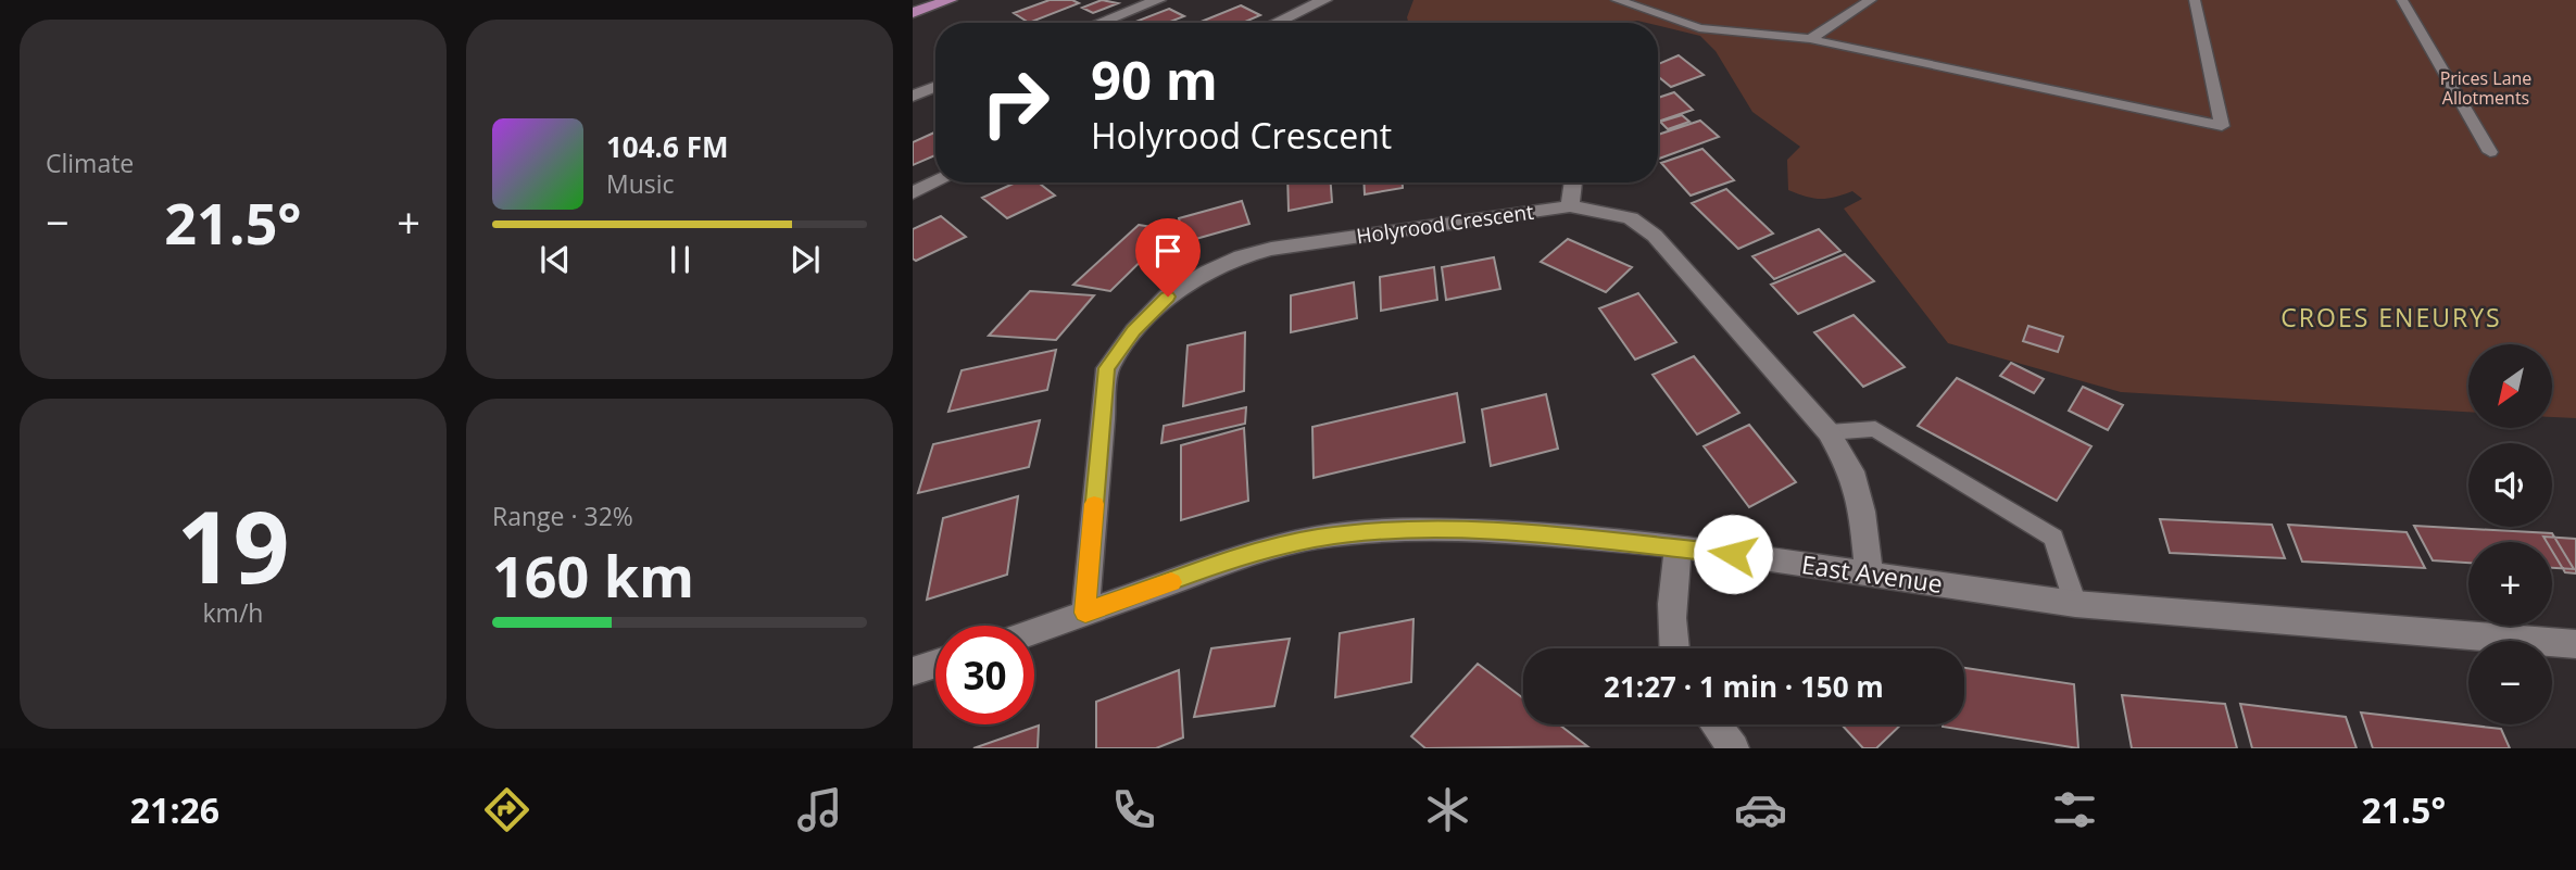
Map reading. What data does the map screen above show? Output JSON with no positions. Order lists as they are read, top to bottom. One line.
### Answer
{"streets":{"street":["Holyrood Crescent","East Avenue"]},"crossings":[["Holyrood Crescent","East Avenue"]],"districts":["CROES ENEURYS"],"parks":["Prices Lane Allotments"],"north":"bottom left","page":{"tile":["Climate",["19","km/h"],["Range · 32%","160 km"]],"turn":["90 m","Holyrood Crescent"],"song":["104.6 FM","Music"],"heat":["−","21.5°","+"],"map_buttons":["+","−"],"limit":"30","trip":"21:27 · 1 min · 150 m","tabs":["21:26","21.5°"]}}
